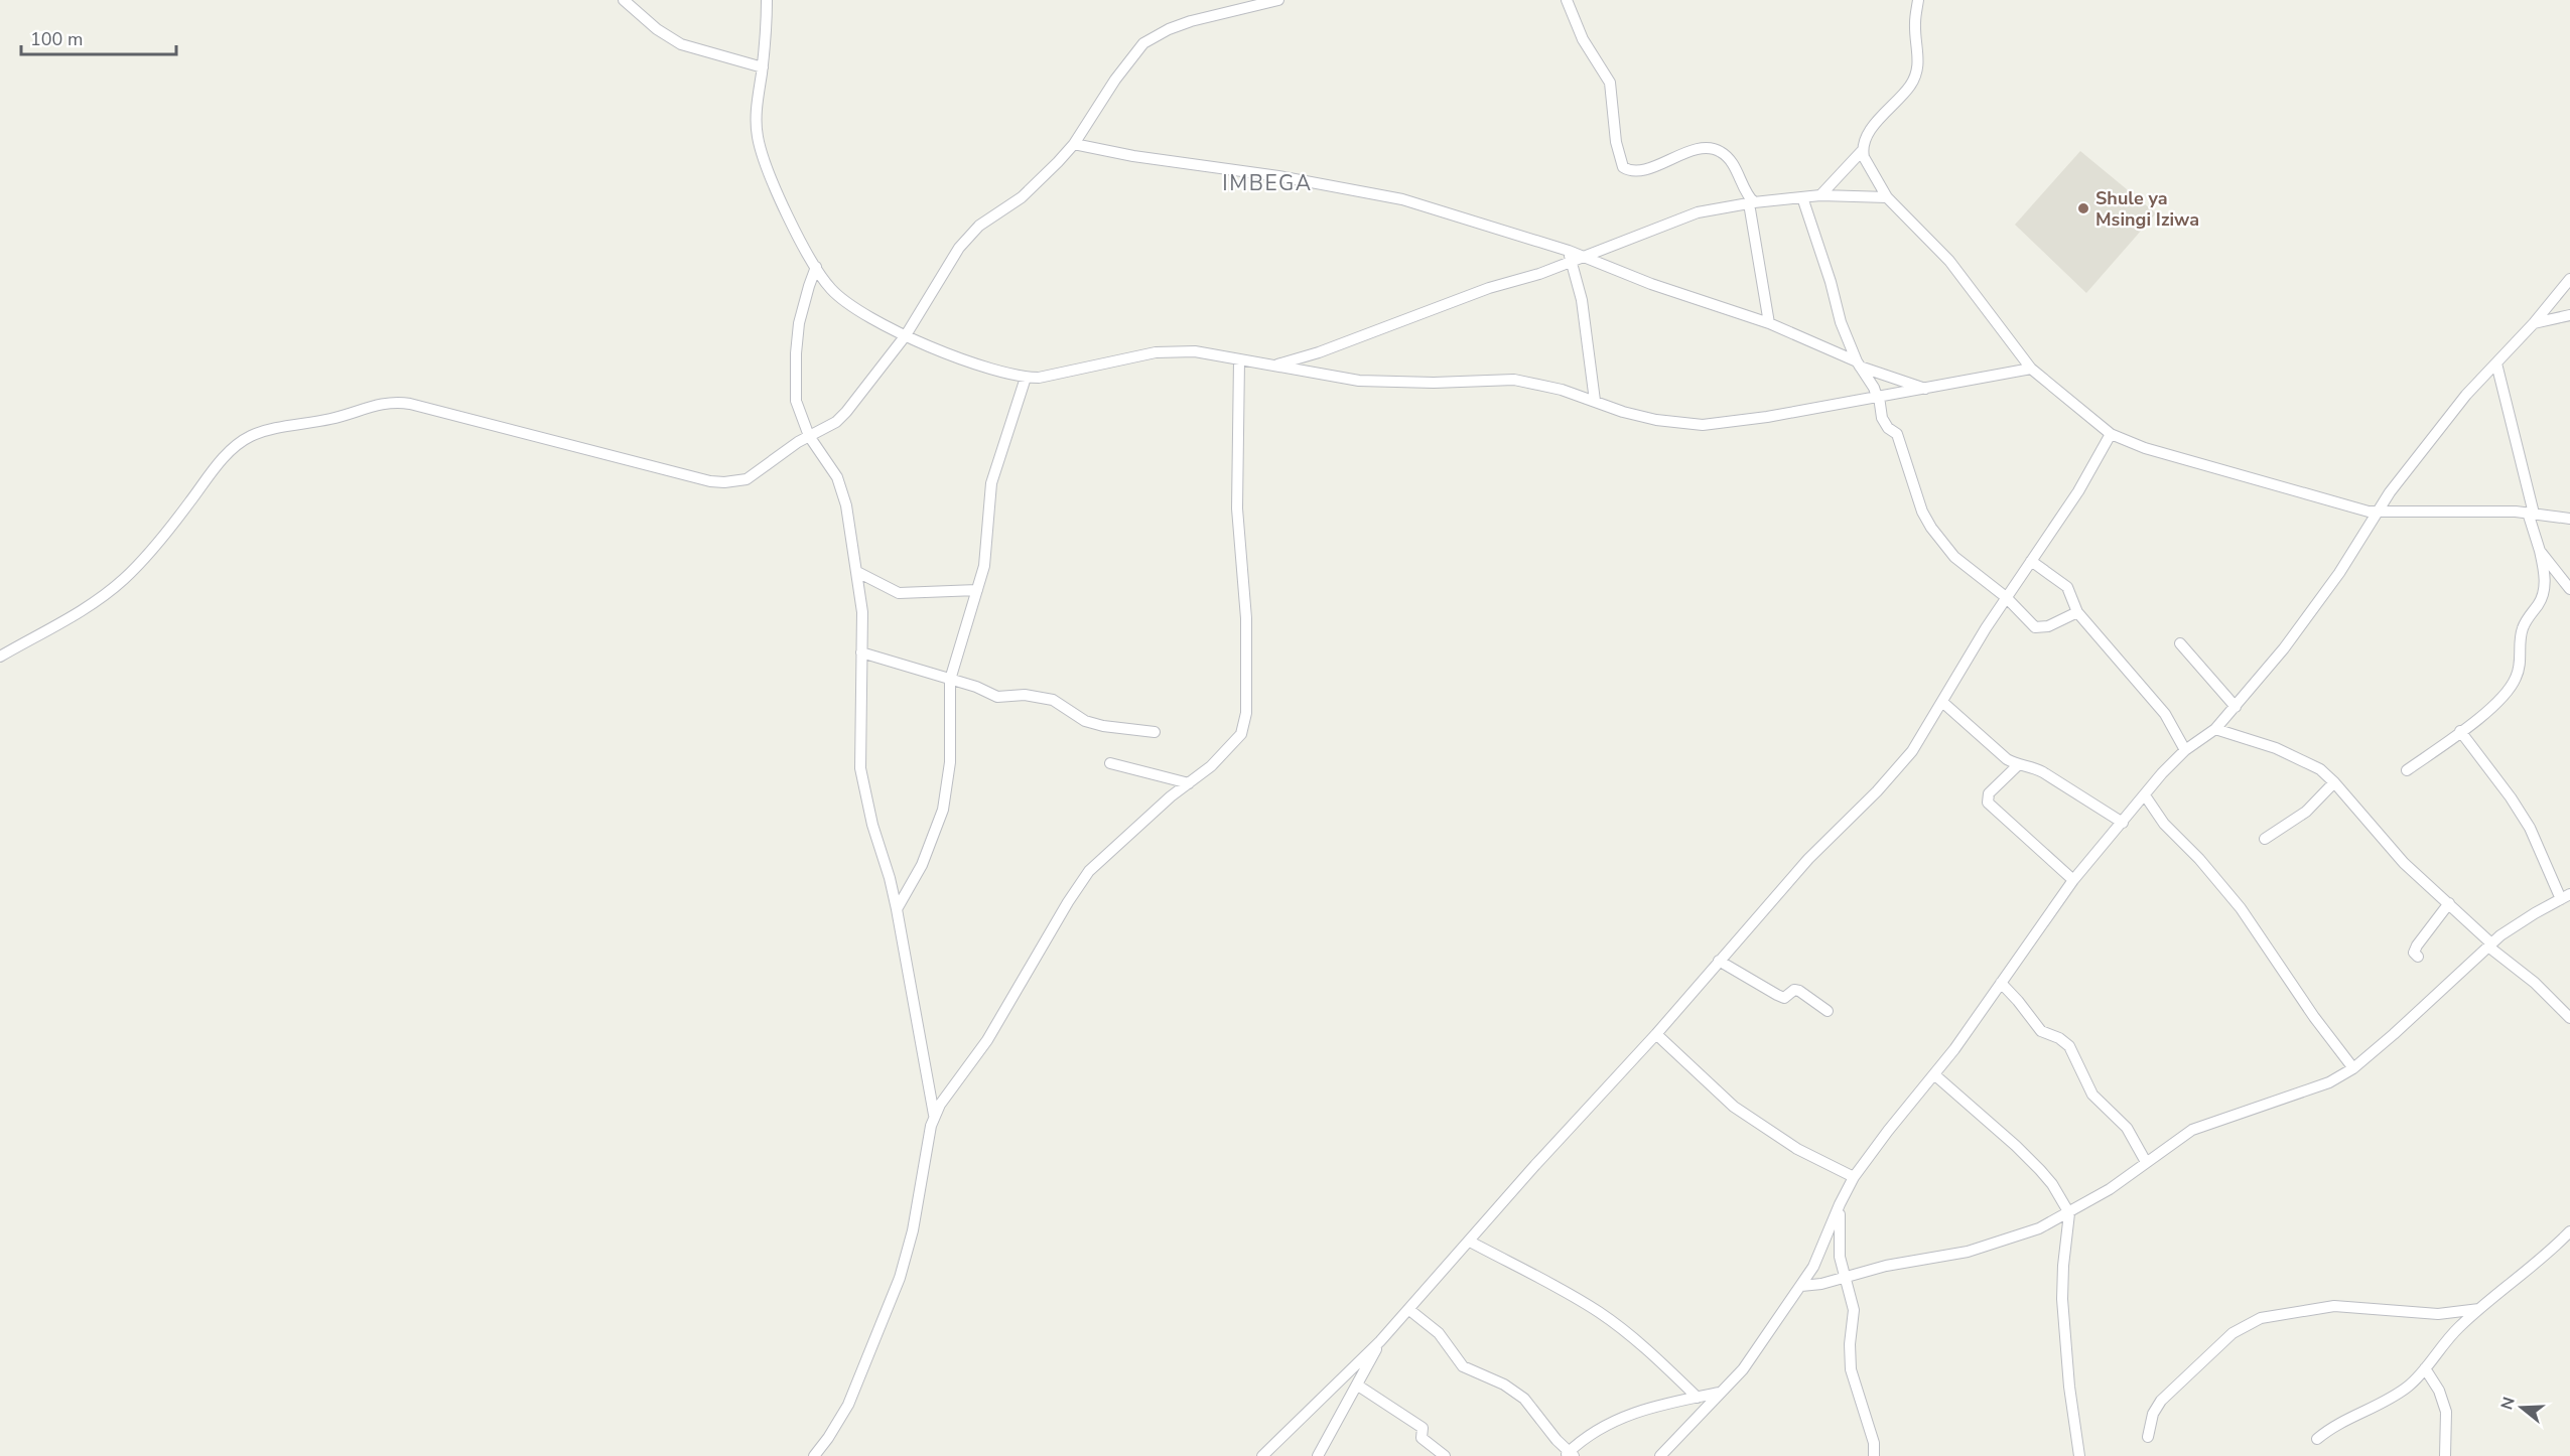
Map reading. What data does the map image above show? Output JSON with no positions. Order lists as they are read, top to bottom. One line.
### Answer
{"districts":["IMBEGA"],"places":["Shule ya Msingi Iziwa"],"scale_bar":"100 m","north":"left"}
